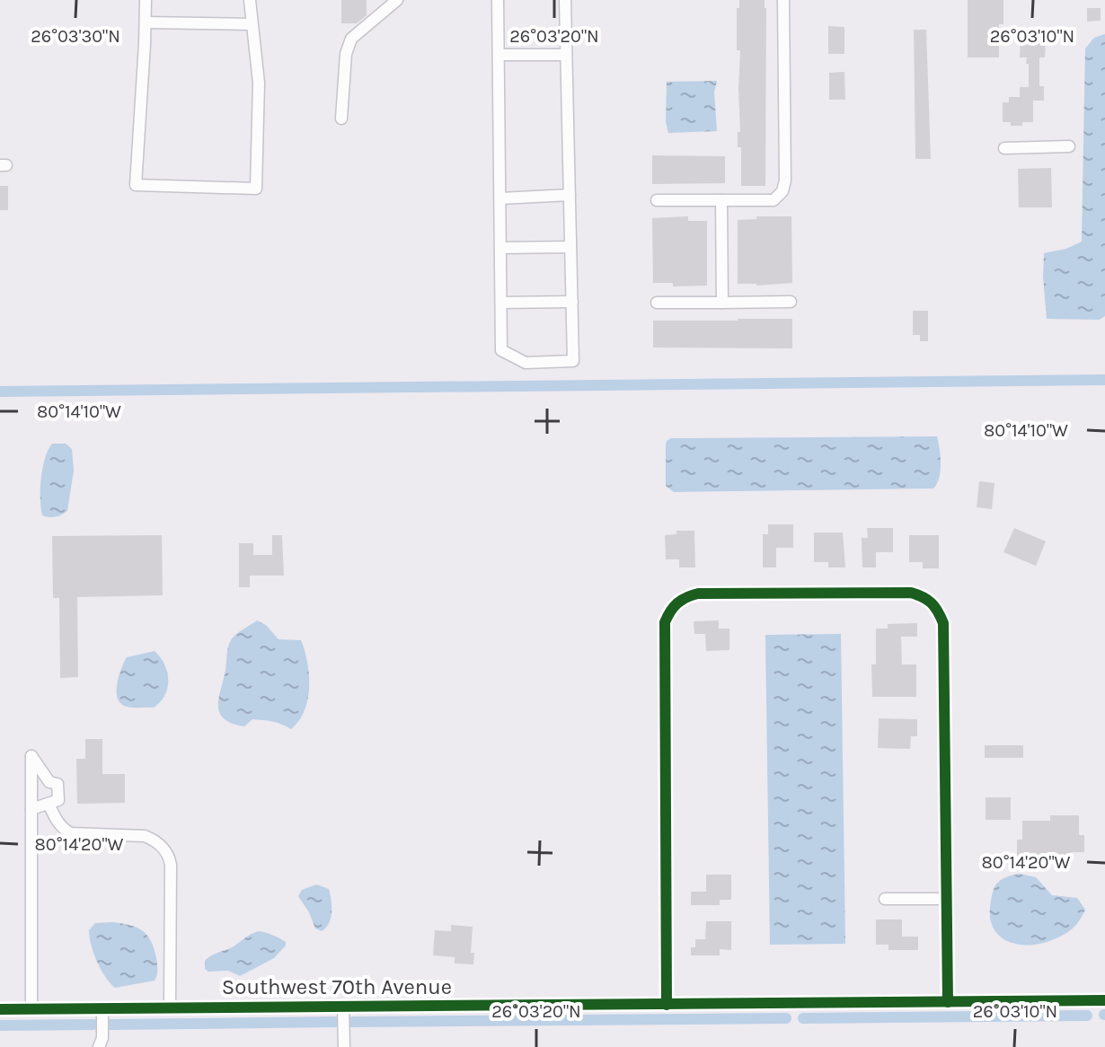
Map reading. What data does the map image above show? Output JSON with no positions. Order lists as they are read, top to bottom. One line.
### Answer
{"streets":{"street":["Southwest 70th Avenue"]},"coordinates":["26°03'30\"N","26°03'20\"N","26°03'10\"N","80°14'10\"W","80°14'20\"W"]}
